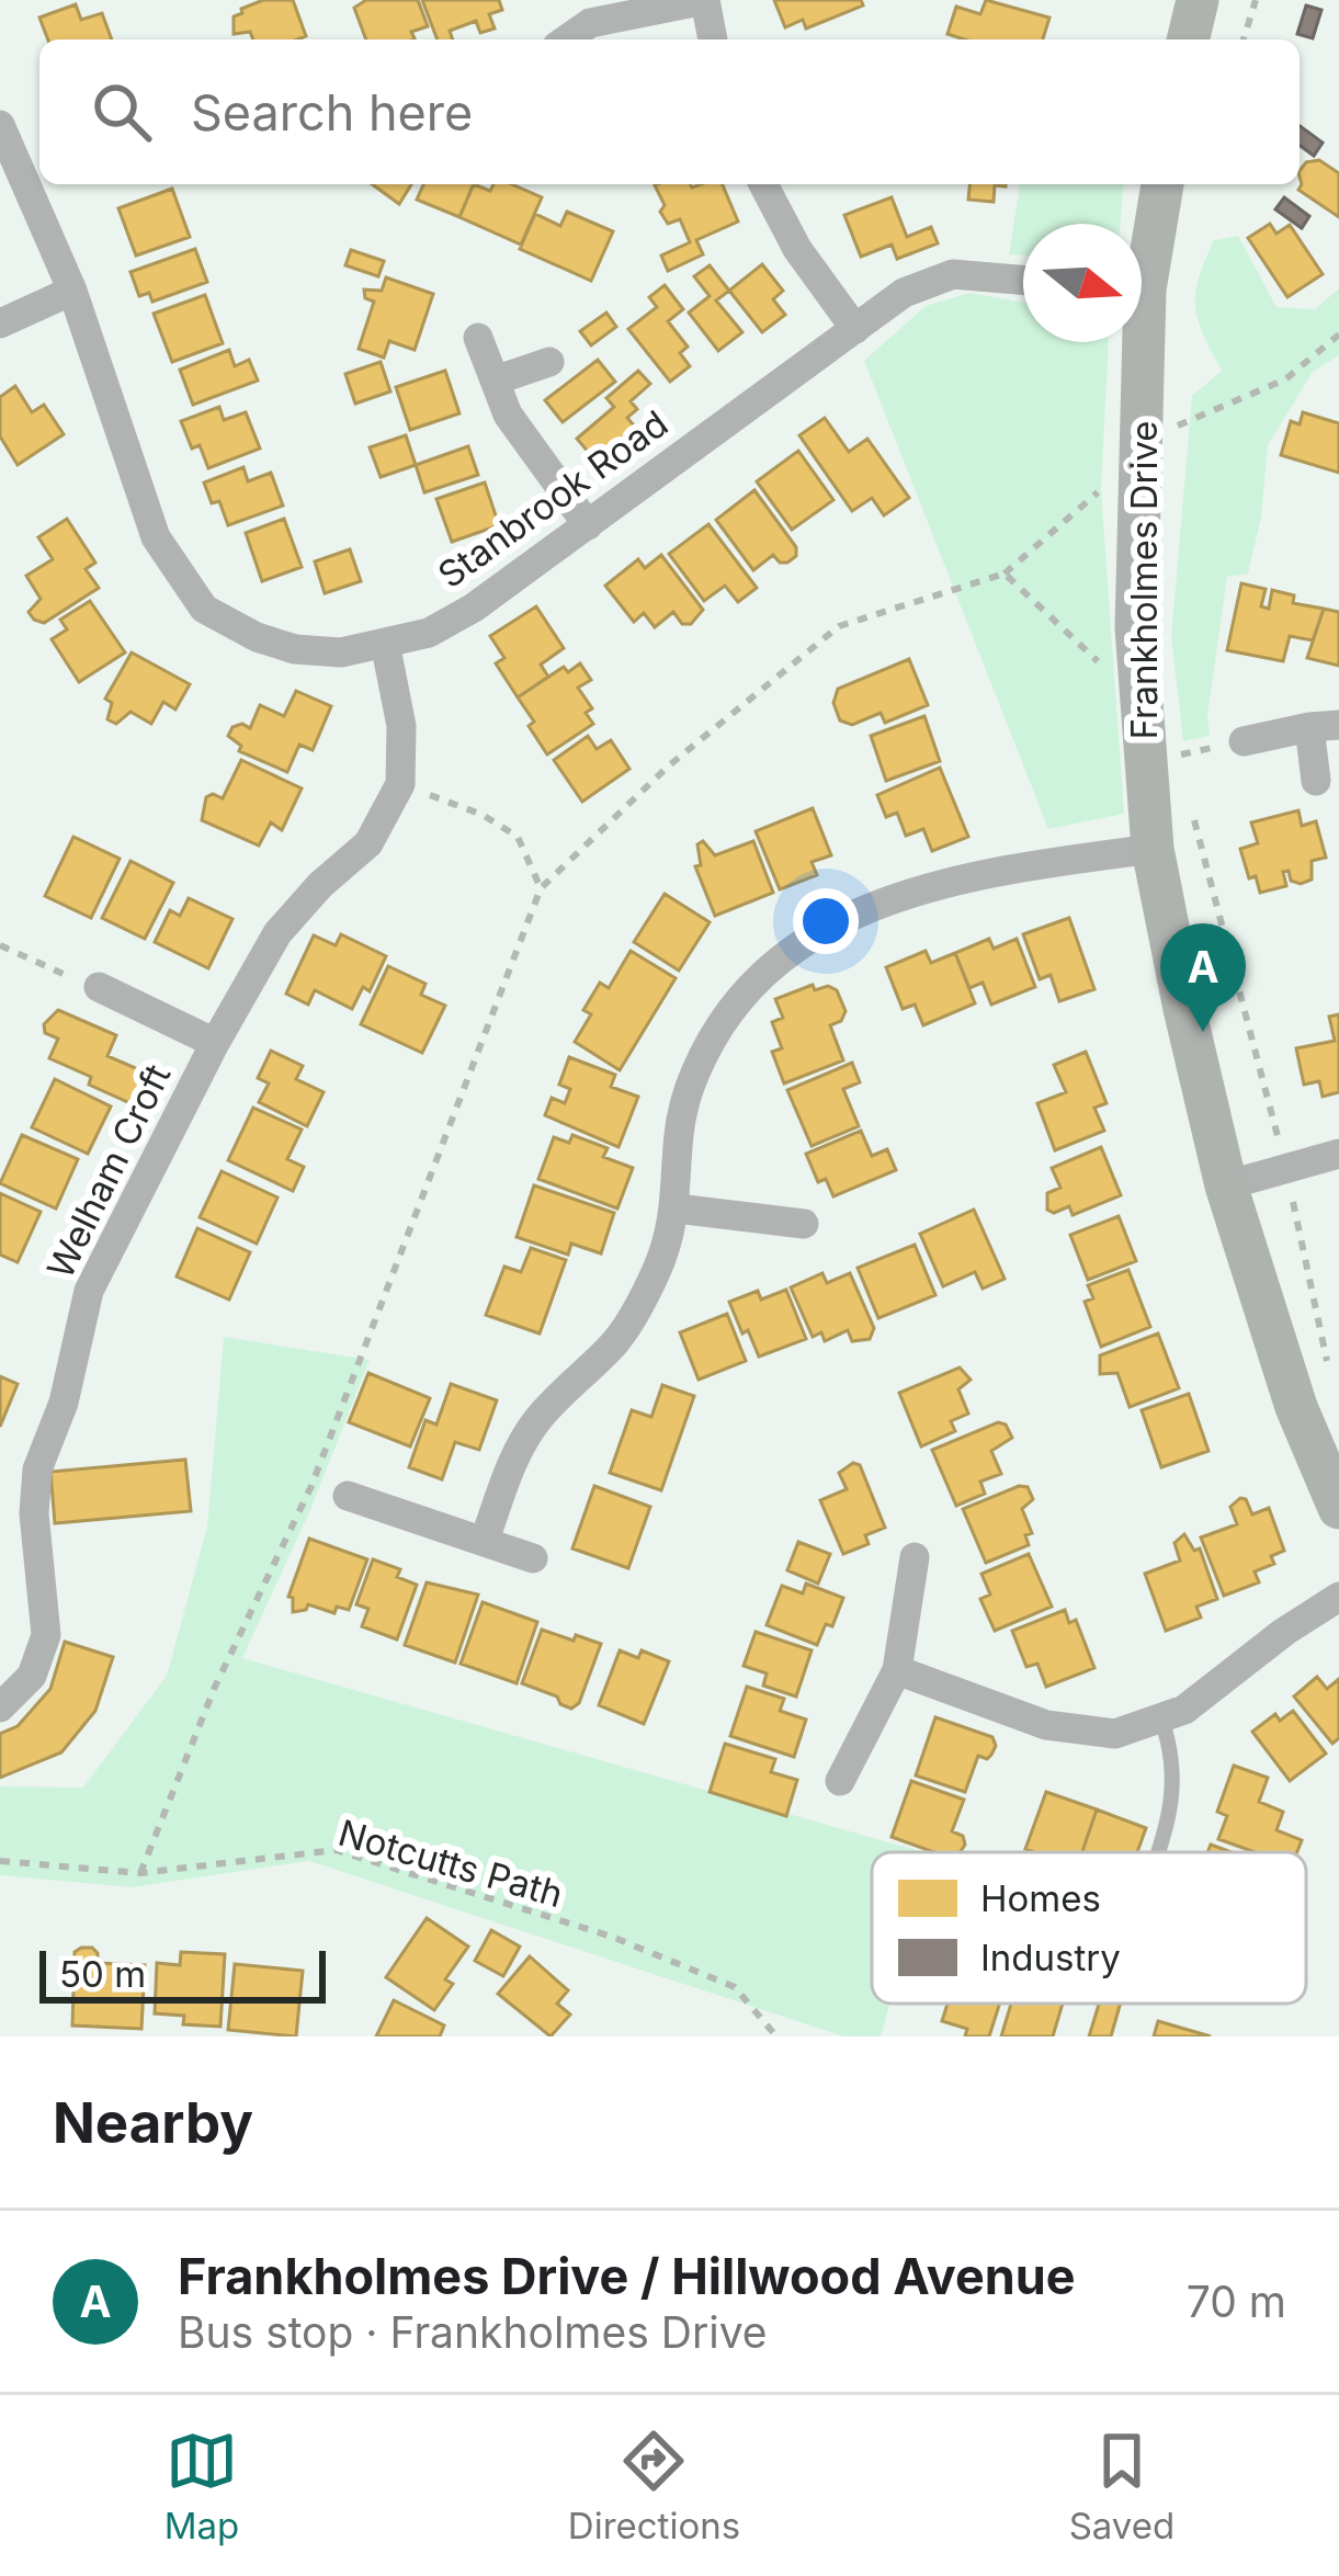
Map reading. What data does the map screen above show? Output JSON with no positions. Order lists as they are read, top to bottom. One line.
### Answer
{"streets":{"street":["Stanbrook Road","Frankholmes Drive","Welham Croft"],"path":["Notcutts Path"]},"crossings":[["Stanbrook Road","Welham Croft"]],"legend":["Homes","Industry"],"scale_bar":"50 m","north":"right","page":{"search":"Search here","pins":"A","scale":"50 m","heading":"Nearby","list":[{"mark":"A","name":"Frankholmes Drive / Hillwood Avenue","note":"Bus stop · Frankholmes Drive","value":"70 m"}],"nav":["Map","Directions","Saved"]}}
